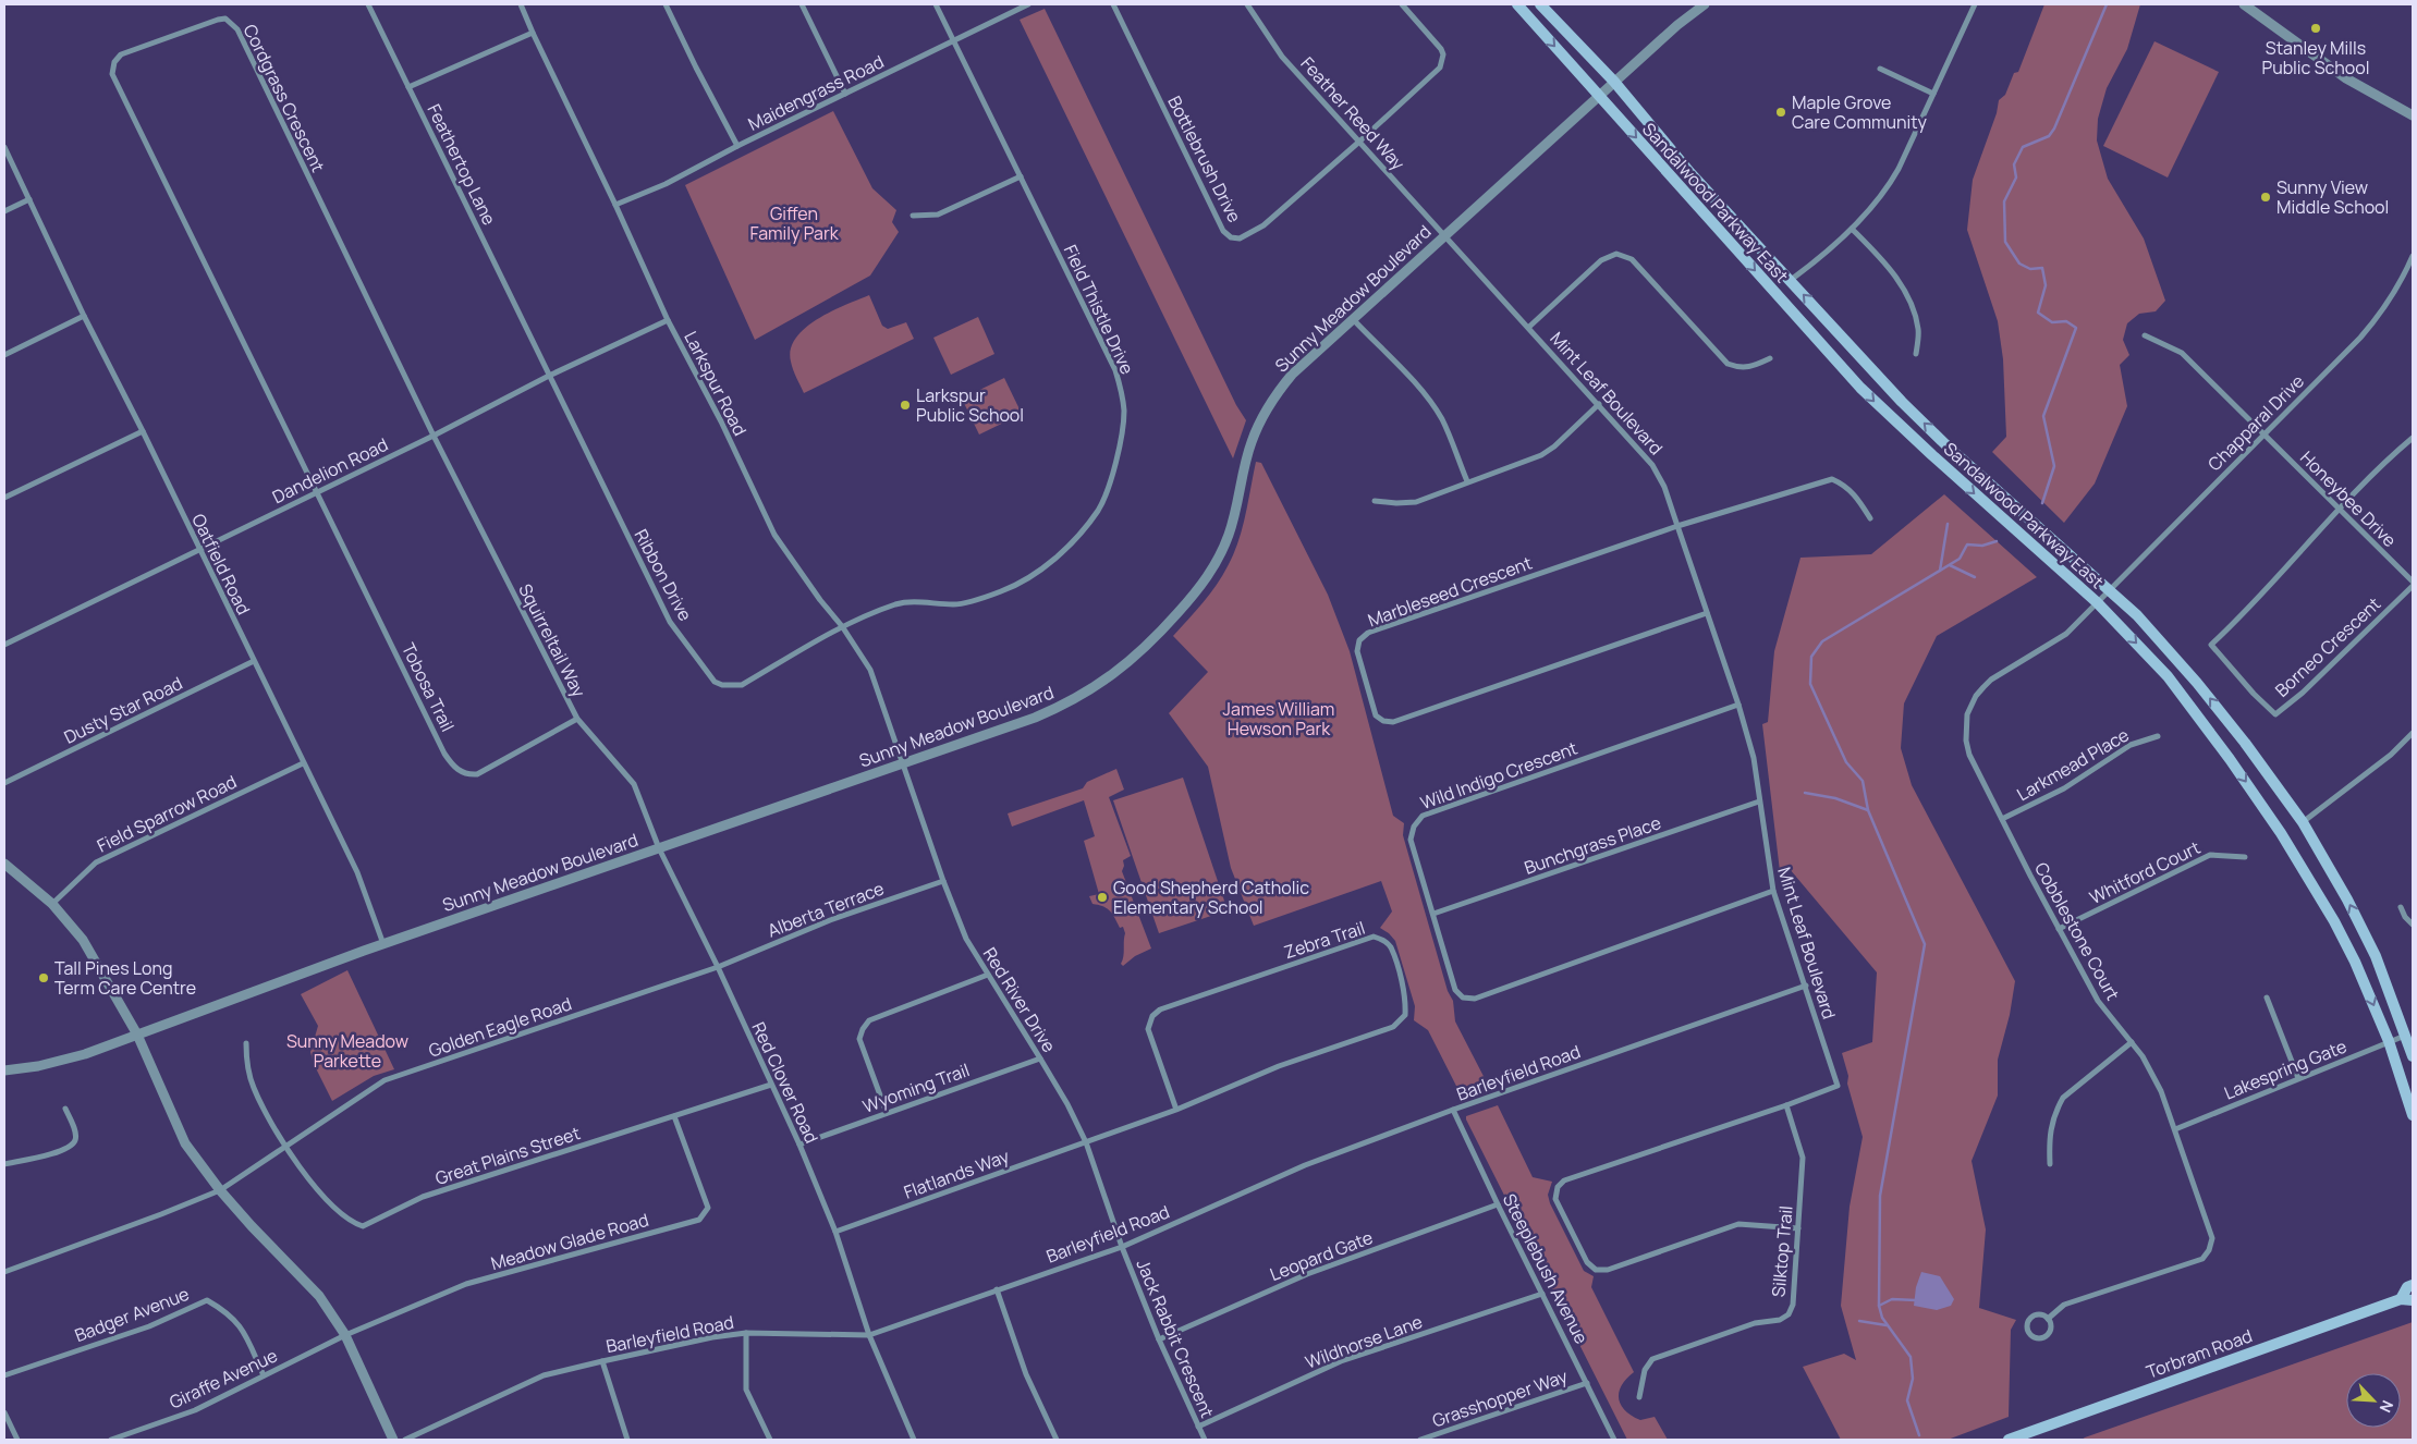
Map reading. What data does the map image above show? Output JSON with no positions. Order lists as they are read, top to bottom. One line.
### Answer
{"streets":{"main road":["Sandalwood Parkway East","Torbram Road"],"street":["Maidengrass Road","Cordgrass Crescent","Feather Reed Way","Bottlebrush Drive","Feathertop Lane","Sunny Meadow Boulevard","Field Thistle Drive","Larkspur Road","Mint Leaf Boulevard","Chapparal Drive","Dandelion Road","Honeybee Drive","Oatfield Road","Ribbon Drive","Marbleseed Crescent","Squirreltail Way","Borneo Crescent","Tobosa Trail","Dusty Star Road","Larkmead Place","Wild Indigo Crescent","Field Sparrow Road","Bunchgrass Place","Whitford Court","Alberta Terrace","Cobblestone Court","Zebra Trail","Red River Drive","Golden Eagle Road","Lakespring Gate","Barleyfield Road","Red Clover Road","Wyoming Trail","Great Plains Street","Flatlands Way","Meadow Glade Road","Silktop Trail","Leopard Gate","Steeplebush Avenue","Badger Avenue","Jack Rabbit Crescent","Wildhorse Lane","Giraffe Avenue","Grasshopper Way"]},"crossings":[["Maidengrass Road","Field Thistle Drive"],["Maidengrass Road","Larkspur Road"],["Cordgrass Crescent","Dandelion Road"],["Cordgrass Crescent","Squirreltail Way"],["Cordgrass Crescent","Tobosa Trail"],["Feather Reed Way","Bottlebrush Drive"],["Feather Reed Way","Sunny Meadow Boulevard"],["Feather Reed Way","Mint Leaf Boulevard"],["Feathertop Lane","Larkspur Road"],["Feathertop Lane","Dandelion Road"],["Feathertop Lane","Ribbon Drive"],["Sandalwood Parkway East","Sunny Meadow Boulevard"],["Sandalwood Parkway East","Chapparal Drive"],["Sandalwood Parkway East","Cobblestone Court"],["Sandalwood Parkway East","Lakespring Gate"],["Sunny Meadow Boulevard","Larkspur Road"],["Sunny Meadow Boulevard","Mint Leaf Boulevard"],["Sunny Meadow Boulevard","Oatfield Road"],["Sunny Meadow Boulevard","Squirreltail Way"],["Sunny Meadow Boulevard","Red River Drive"],["Sunny Meadow Boulevard","Red Clover Road"],["Field Thistle Drive","Larkspur Road"],["Field Thistle Drive","Ribbon Drive"],["Larkspur Road","Dandelion Road"],["Larkspur Road","Ribbon Drive"],["Larkspur Road","Red River Drive"],["Mint Leaf Boulevard","Marbleseed Crescent"],["Mint Leaf Boulevard","Wild Indigo Crescent"],["Mint Leaf Boulevard","Bunchgrass Place"],["Mint Leaf Boulevard","Barleyfield Road"],["Mint Leaf Boulevard","Silktop Trail"],["Chapparal Drive","Honeybee Drive"],["Chapparal Drive","Cobblestone Court"],["Dandelion Road","Oatfield Road"],["Dandelion Road","Ribbon Drive"],["Dandelion Road","Squirreltail Way"],["Dandelion Road","Tobosa Trail"],["Honeybee Drive","Borneo Crescent"],["Oatfield Road","Dusty Star Road"],["Oatfield Road","Field Sparrow Road"],["Squirreltail Way","Tobosa Trail"],["Squirreltail Way","Red Clover Road"],["Larkmead Place","Cobblestone Court"],["Wild Indigo Crescent","Bunchgrass Place"],["Whitford Court","Cobblestone Court"],["Alberta Terrace","Red River Drive"],["Alberta Terrace","Golden Eagle Road"],["Alberta Terrace","Red Clover Road"],["Cobblestone Court","Lakespring Gate"],["Zebra Trail","Red River Drive"],["Zebra Trail","Flatlands Way"],["Red River Drive","Barleyfield Road"],["Red River Drive","Wyoming Trail"],["Red River Drive","Flatlands Way"],["Red River Drive","Jack Rabbit Crescent"],["Golden Eagle Road","Red Clover Road"],["Golden Eagle Road","Great Plains Street"],["Barleyfield Road","Red Clover Road"],["Barleyfield Road","Steeplebush Avenue"],["Barleyfield Road","Jack Rabbit Crescent"],["Red Clover Road","Wyoming Trail"],["Red Clover Road","Great Plains Street"],["Red Clover Road","Flatlands Way"],["Great Plains Street","Meadow Glade Road"],["Meadow Glade Road","Giraffe Avenue"],["Leopard Gate","Steeplebush Avenue"],["Leopard Gate","Jack Rabbit Crescent"],["Steeplebush Avenue","Wildhorse Lane"],["Steeplebush Avenue","Grasshopper Way"],["Badger Avenue","Giraffe Avenue"],["Jack Rabbit Crescent","Wildhorse Lane"]],"parks":["Giffen Family Park","James William Hewson Park","Sunny Meadow Parkette"],"places":["Stanley Mills Public School","Maple Grove Care Community","Sunny View Middle School","Larkspur Public School","Good Shepherd Catholic Elementary School","Tall Pines Long Term Care Centre"],"north":"bottom right"}
